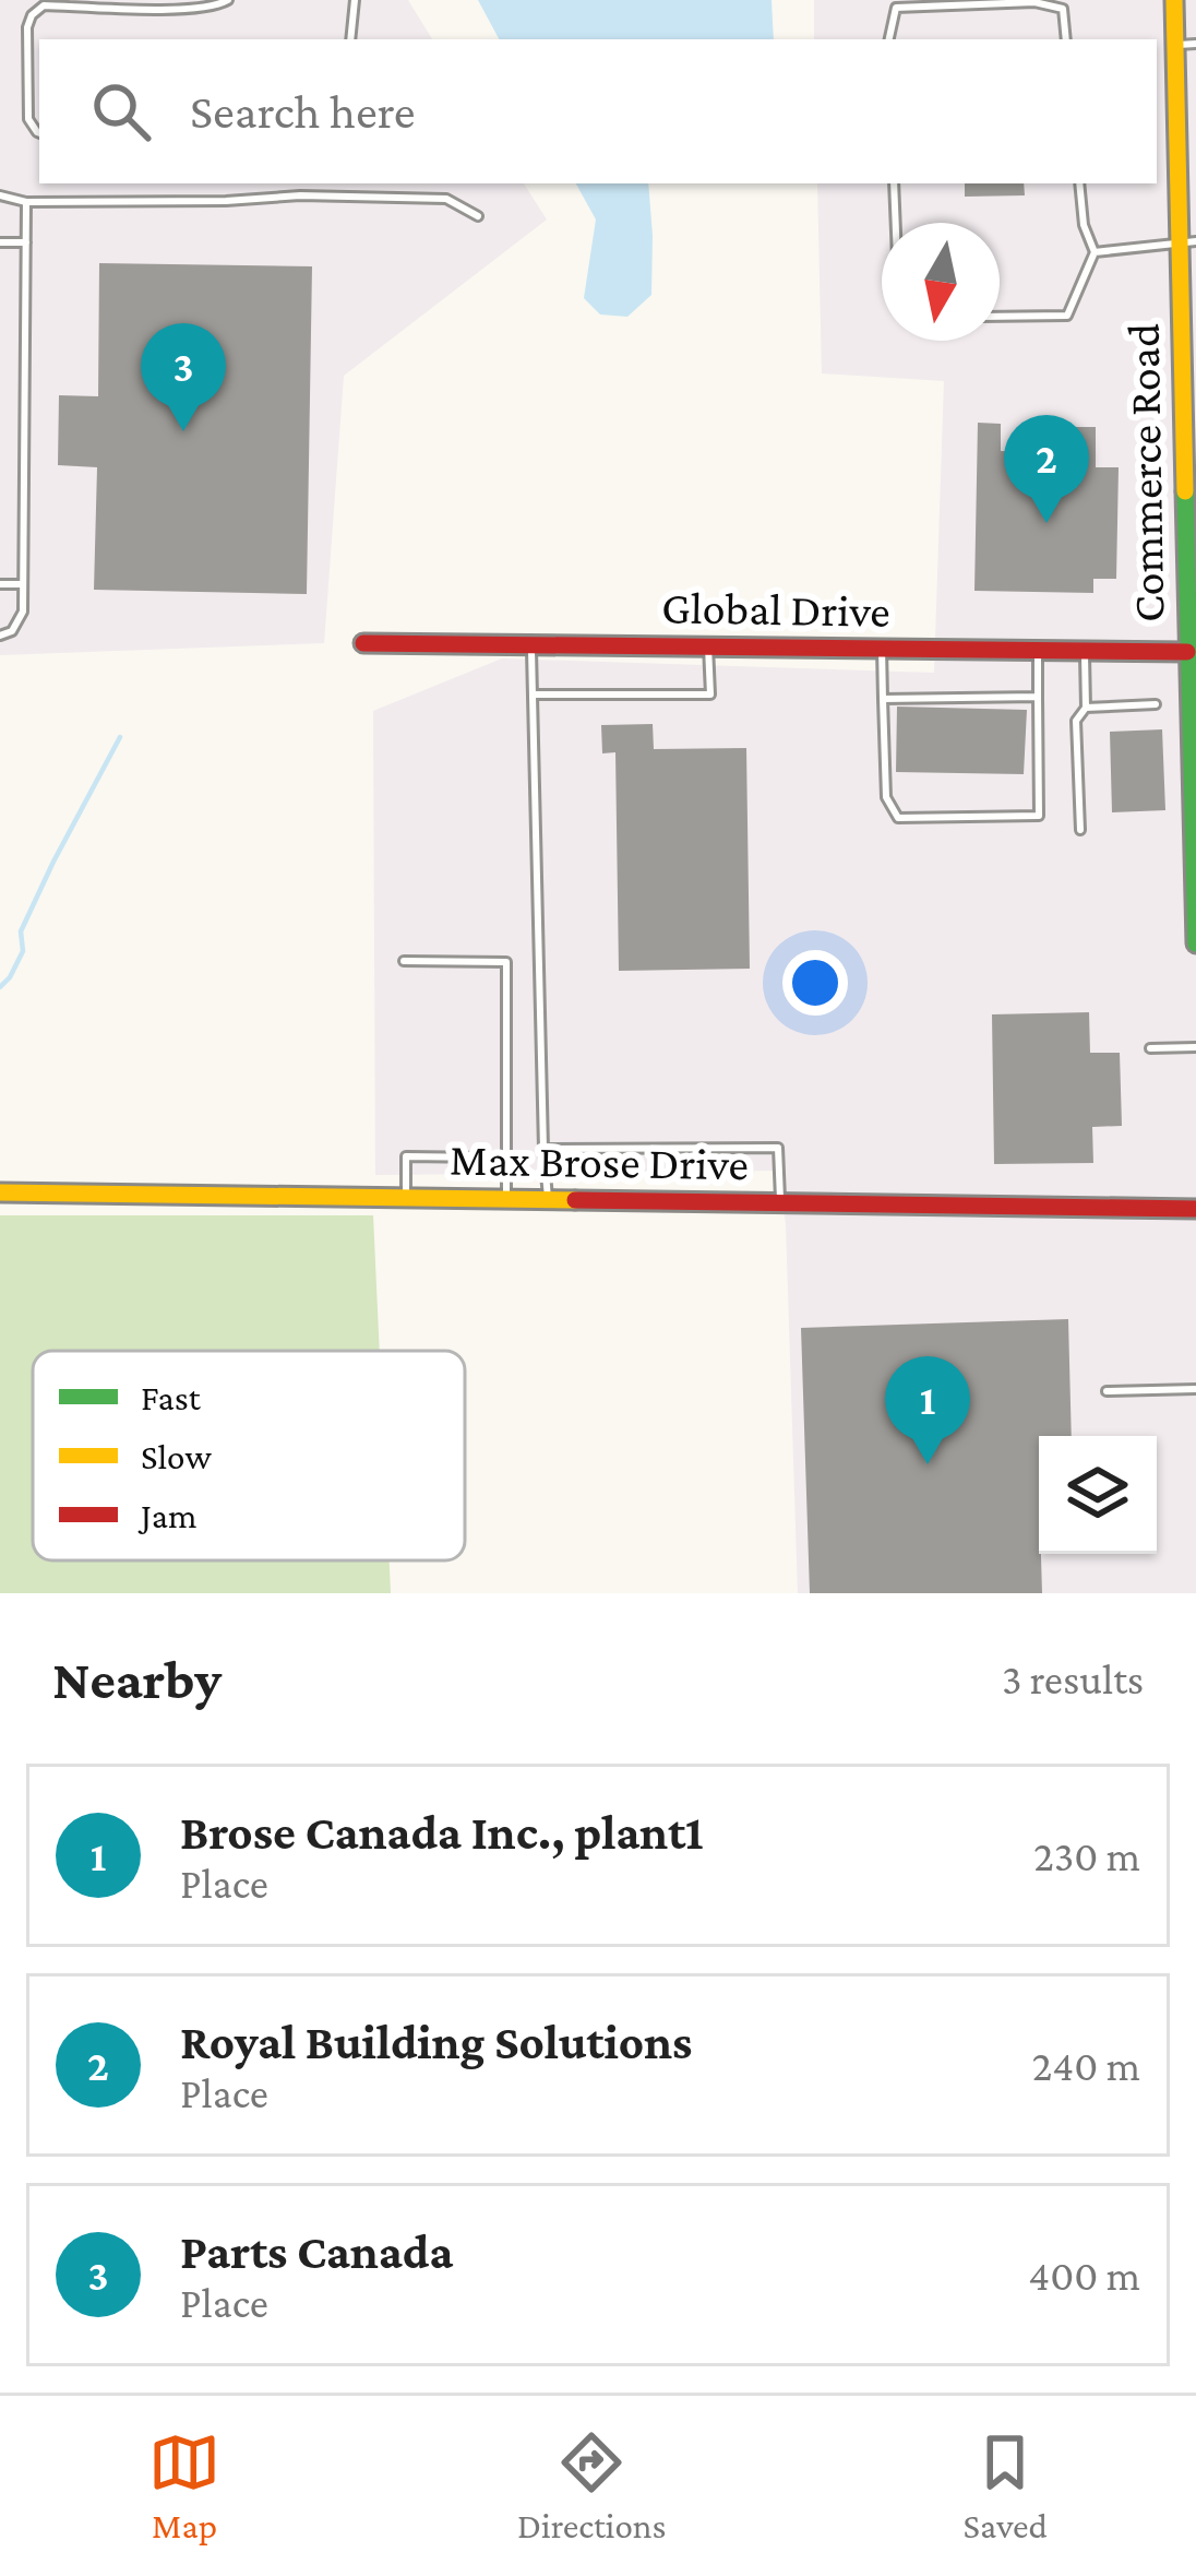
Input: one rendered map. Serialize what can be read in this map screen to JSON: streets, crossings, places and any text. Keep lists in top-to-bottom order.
{
  "streets": {
    "street": ["Commerce Road", "Global Drive", "Max Brose Drive"]
  },
  "crossings": [
    ["Commerce Road", "Global Drive"]
  ],
  "legend": ["Fast", "Slow", "Jam"],
  "north": "bottom",
  "page": {
    "search": "Search here",
    "pins": ["3", "2", "1"],
    "heading": ["Nearby", "3 results"],
    "list": [
      {
        "mark": "1",
        "name": "Brose Canada Inc., plant1",
        "note": "Place",
        "value": "230 m"
      },
      {
        "mark": "2",
        "name": "Royal Building Solutions",
        "note": "Place",
        "value": "240 m"
      },
      {
        "mark": "3",
        "name": "Parts Canada",
        "note": "Place",
        "value": "400 m"
      }
    ],
    "nav": ["Map", "Directions", "Saved"]
  }
}
